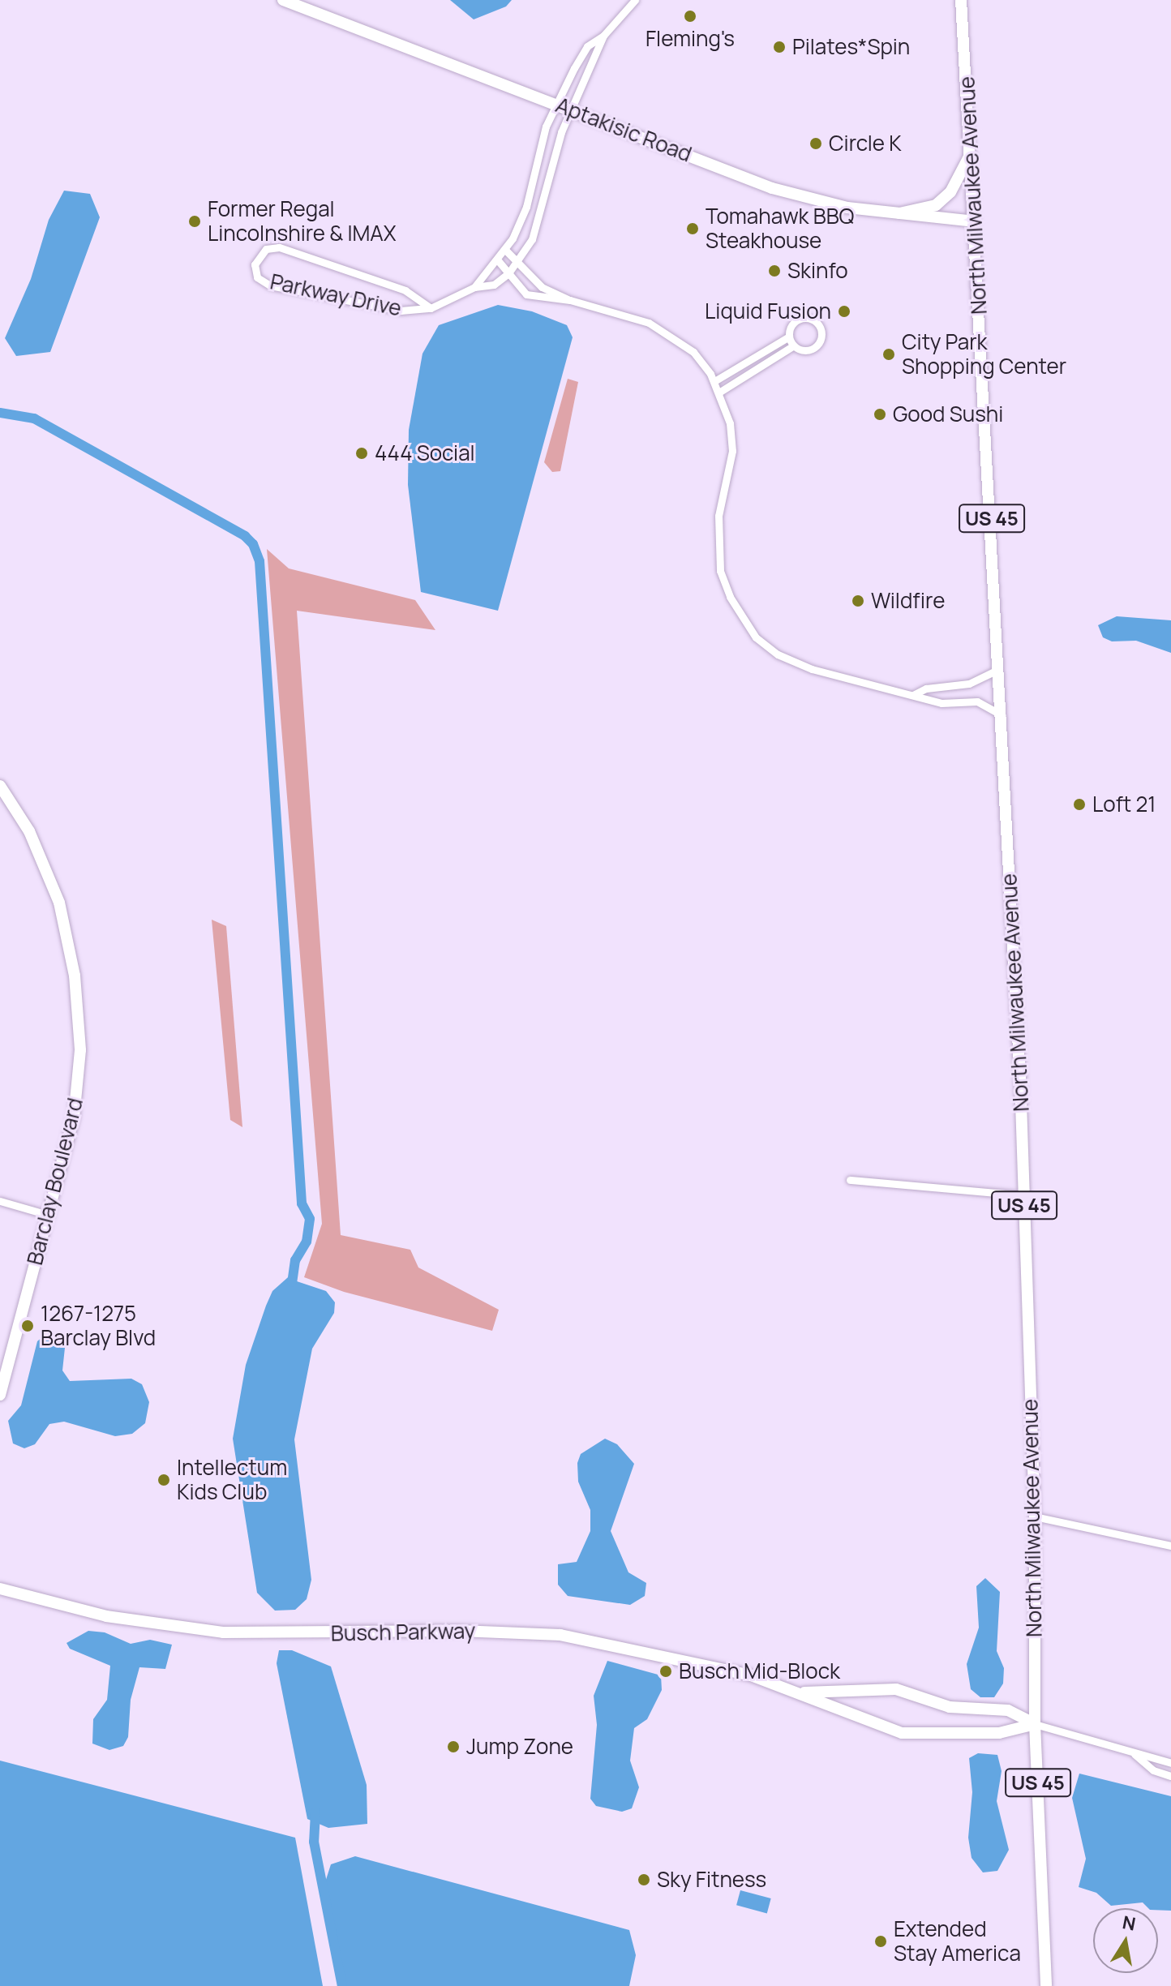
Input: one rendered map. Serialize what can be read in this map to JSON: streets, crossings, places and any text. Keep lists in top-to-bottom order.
{
  "streets": {
    "main road": [
      "Aptakisic Road",
      "North Milwaukee Avenue",
      "US 45",
      "Barclay Boulevard",
      "Busch Parkway"
    ],
    "street": ["Parkway Drive"]
  },
  "crossings": [
    ["Aptakisic Road", "North Milwaukee Avenue"],
    ["Aptakisic Road", "Parkway Drive"],
    ["North Milwaukee Avenue", "Busch Parkway"]
  ],
  "places": [
    "Fleming's",
    "Pilates*Spin",
    "Circle K",
    "Former Regal Lincolnshire & IMAX",
    "Tomahawk BBQ Steakhouse",
    "Skinfo",
    "Liquid Fusion",
    "City Park Shopping Center",
    "Good Sushi",
    "444 Social",
    "Wildfire",
    "Loft 21",
    "1267-1275 Barclay Blvd",
    "Intellectum Kids Club",
    "Busch Mid-Block",
    "Jump Zone",
    "Sky Fitness",
    "Extended Stay America"
  ],
  "north": "top"
}
